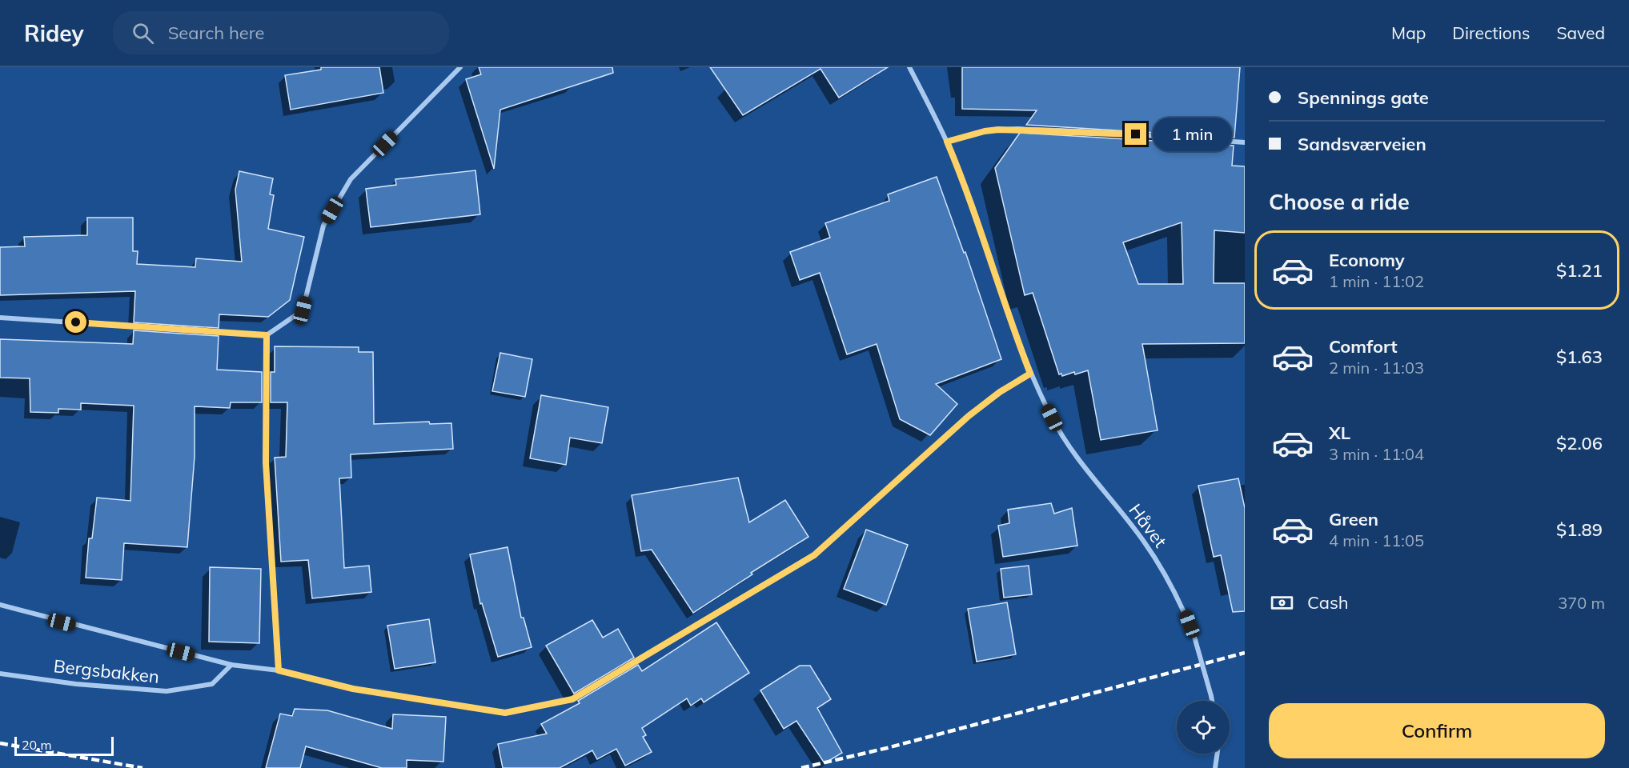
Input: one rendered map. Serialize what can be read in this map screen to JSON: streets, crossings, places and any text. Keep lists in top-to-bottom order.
{
  "streets": {
    "street": ["Håvet", "Bergsbakken"]
  },
  "scale_bar": "20 m",
  "page": {
    "header": "Ridey",
    "search": "Search here",
    "nav": ["Map", "Directions", "Saved"],
    "banner": ["Spennings gate", "Sandsværveien"],
    "bubble": "1 min",
    "heading": "Choose a ride",
    "list": [
      {
        "name": "Economy",
        "note": "1 min · 11:02",
        "value": "$1.21"
      },
      {
        "name": "Comfort",
        "note": "2 min · 11:03",
        "value": "$1.63"
      },
      {
        "name": "XL",
        "note": "3 min · 11:04",
        "value": "$2.06"
      },
      {
        "name": "Green",
        "note": "4 min · 11:05",
        "value": "$1.89"
      }
    ],
    "pay": ["Cash", "370 m"],
    "buttons": "Confirm",
    "scale": "20 m"
  }
}
